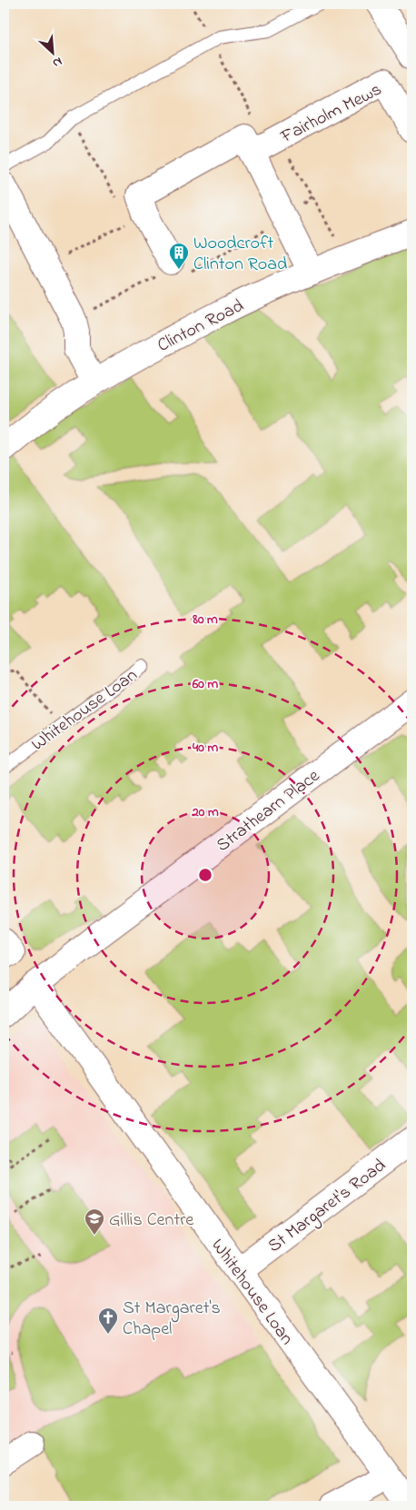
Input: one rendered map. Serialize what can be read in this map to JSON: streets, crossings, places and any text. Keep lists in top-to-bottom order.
{
  "streets": {
    "street": [
      "Fairholm Mews",
      "Clinton Road",
      "Whitehouse Loan",
      "Strathearn Place",
      "St Margaret's Road"
    ]
  },
  "crossings": [
    ["Whitehouse Loan", "Strathearn Place"],
    ["Whitehouse Loan", "St Margaret's Road"]
  ],
  "places": {
    "building": ["Woodcroft Clinton Road"],
    "school or university": ["Gillis Centre"],
    "church": ["St Margaret's Chapel"]
  },
  "north": "bottom right",
  "rings": [
    "80 m",
    "60 m",
    "40 m",
    "20 m"
  ]
}
